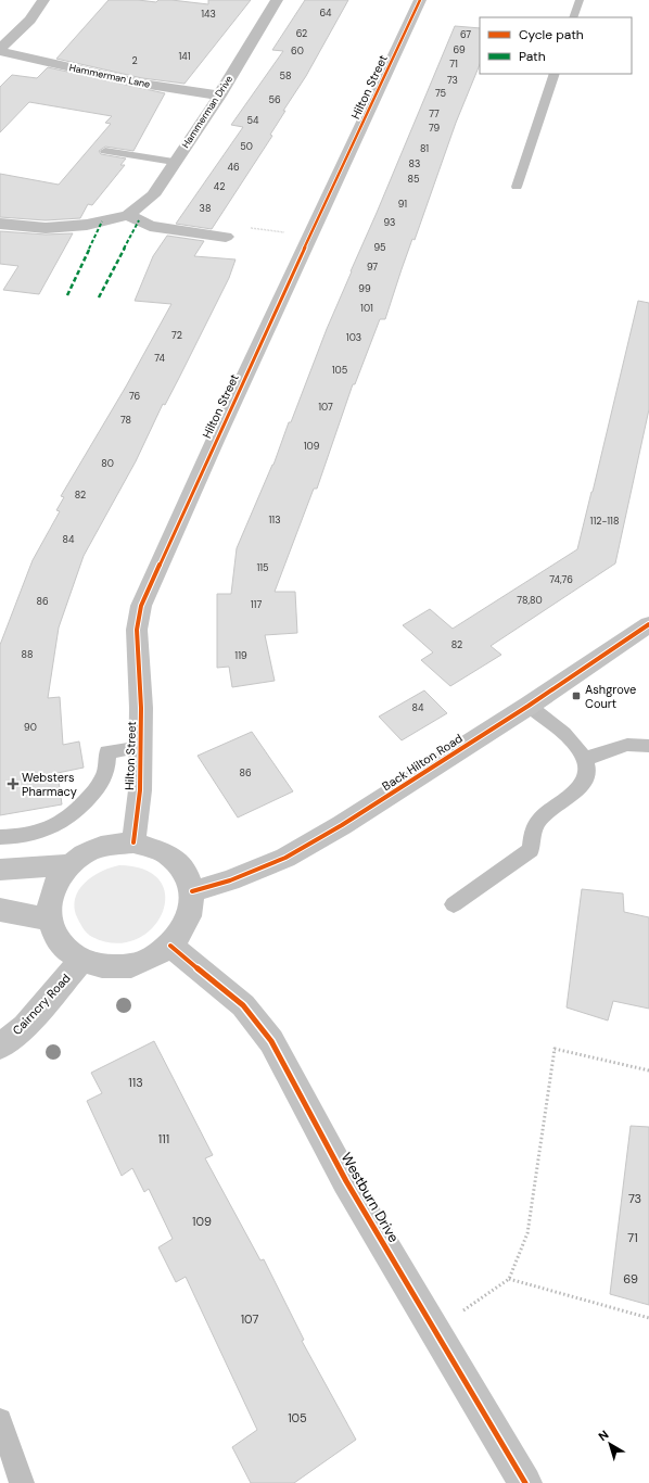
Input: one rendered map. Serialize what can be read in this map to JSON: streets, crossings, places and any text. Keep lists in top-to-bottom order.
{
  "streets": {
    "street": [
      "Hammerman Lane",
      "Hilton Street",
      "Hammerman Drive",
      "Back Hilton Road",
      "Cairncry Road",
      "Westburn Drive"
    ]
  },
  "crossings": [
    ["Hammerman Lane", "Hammerman Drive"],
    ["Hilton Street", "Back Hilton Road"],
    ["Hilton Street", "Cairncry Road"],
    ["Hilton Street", "Westburn Drive"],
    ["Back Hilton Road", "Cairncry Road"],
    ["Back Hilton Road", "Westburn Drive"],
    ["Cairncry Road", "Westburn Drive"]
  ],
  "places": {
    "transit": ["Ashgrove Court"],
    "health": ["Websters Pharmacy"]
  },
  "house_numbers": [
    "64",
    "143",
    "62",
    "67",
    "69",
    "60",
    "141",
    "2",
    "71",
    "58",
    "73",
    "75",
    "56",
    "77",
    "54",
    "79",
    "50",
    "81",
    "83",
    "46",
    "85",
    "42",
    "91",
    "38",
    "93",
    "95",
    "97",
    "99",
    "101",
    "72",
    "103",
    "74",
    "105",
    "76",
    "107",
    "78",
    "109",
    "80",
    "82",
    "113",
    "112-118",
    "84",
    "115",
    "74,76",
    "78,80",
    "86",
    "117",
    "82",
    "88",
    "119",
    "84",
    "90",
    "86",
    "113",
    "111",
    "73",
    "109",
    "71",
    "69",
    "107",
    "105"
  ],
  "legend": ["Cycle path", "Path"],
  "north": "top left"
}
